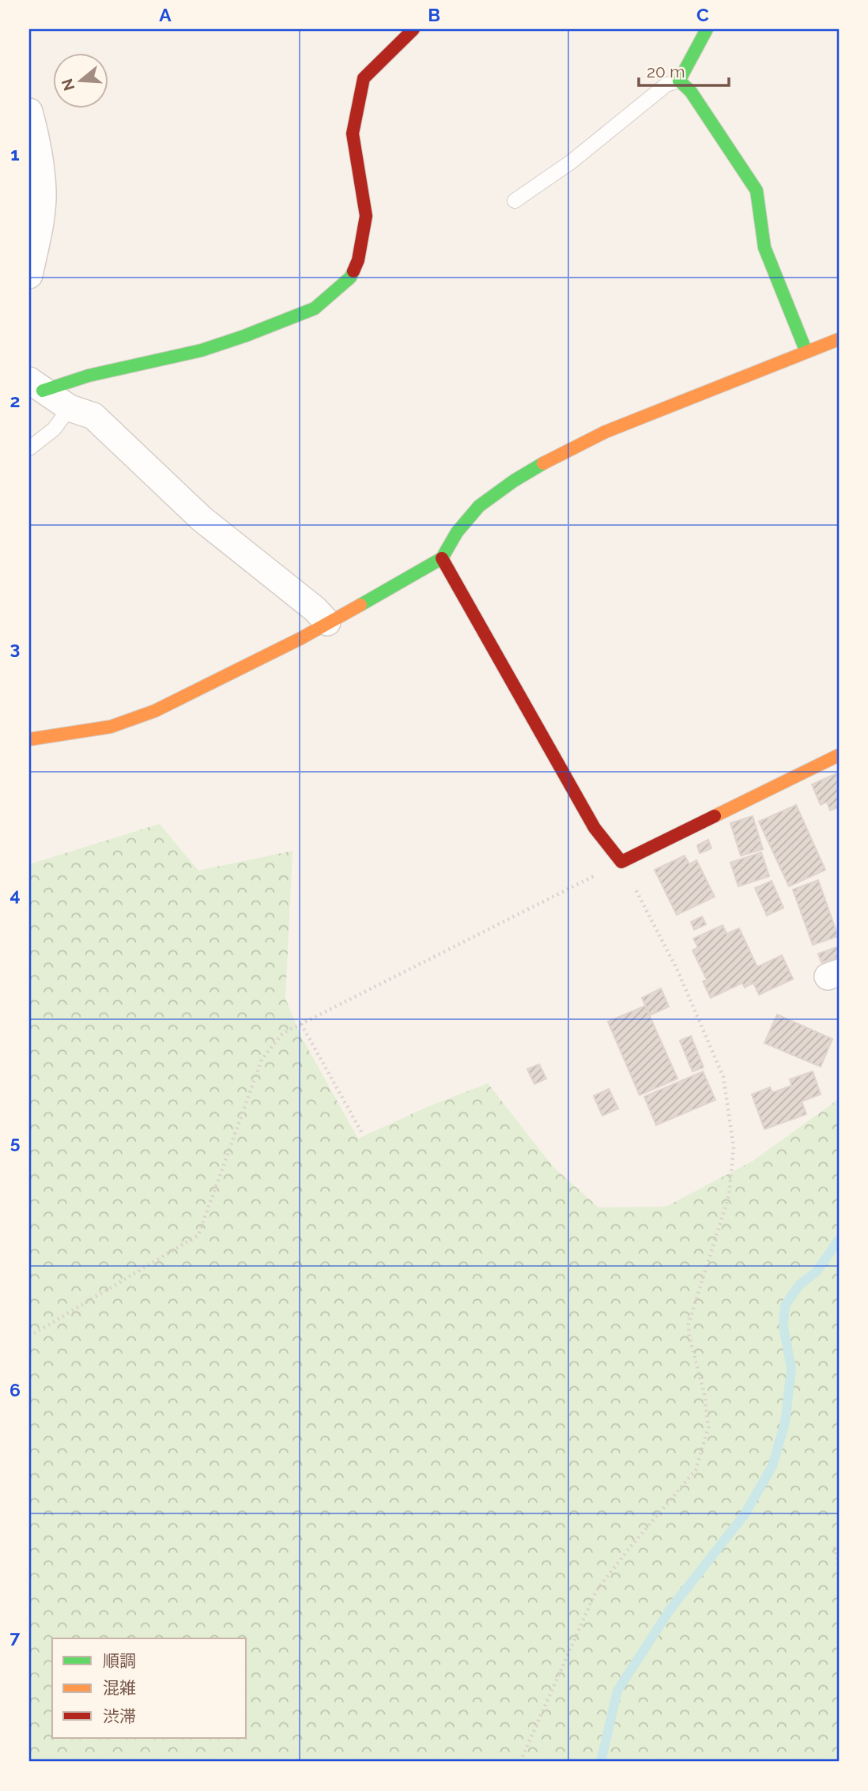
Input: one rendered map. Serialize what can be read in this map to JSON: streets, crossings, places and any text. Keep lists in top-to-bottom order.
{
  "legend": ["順調", "混雑", "渋滞"],
  "scale_bar": "20 m",
  "north": "left",
  "grid": {
    "columns": ["A", "B", "C"],
    "rows": [
      "1",
      "2",
      "3",
      "4",
      "5",
      "6",
      "7"
    ]
  }
}
